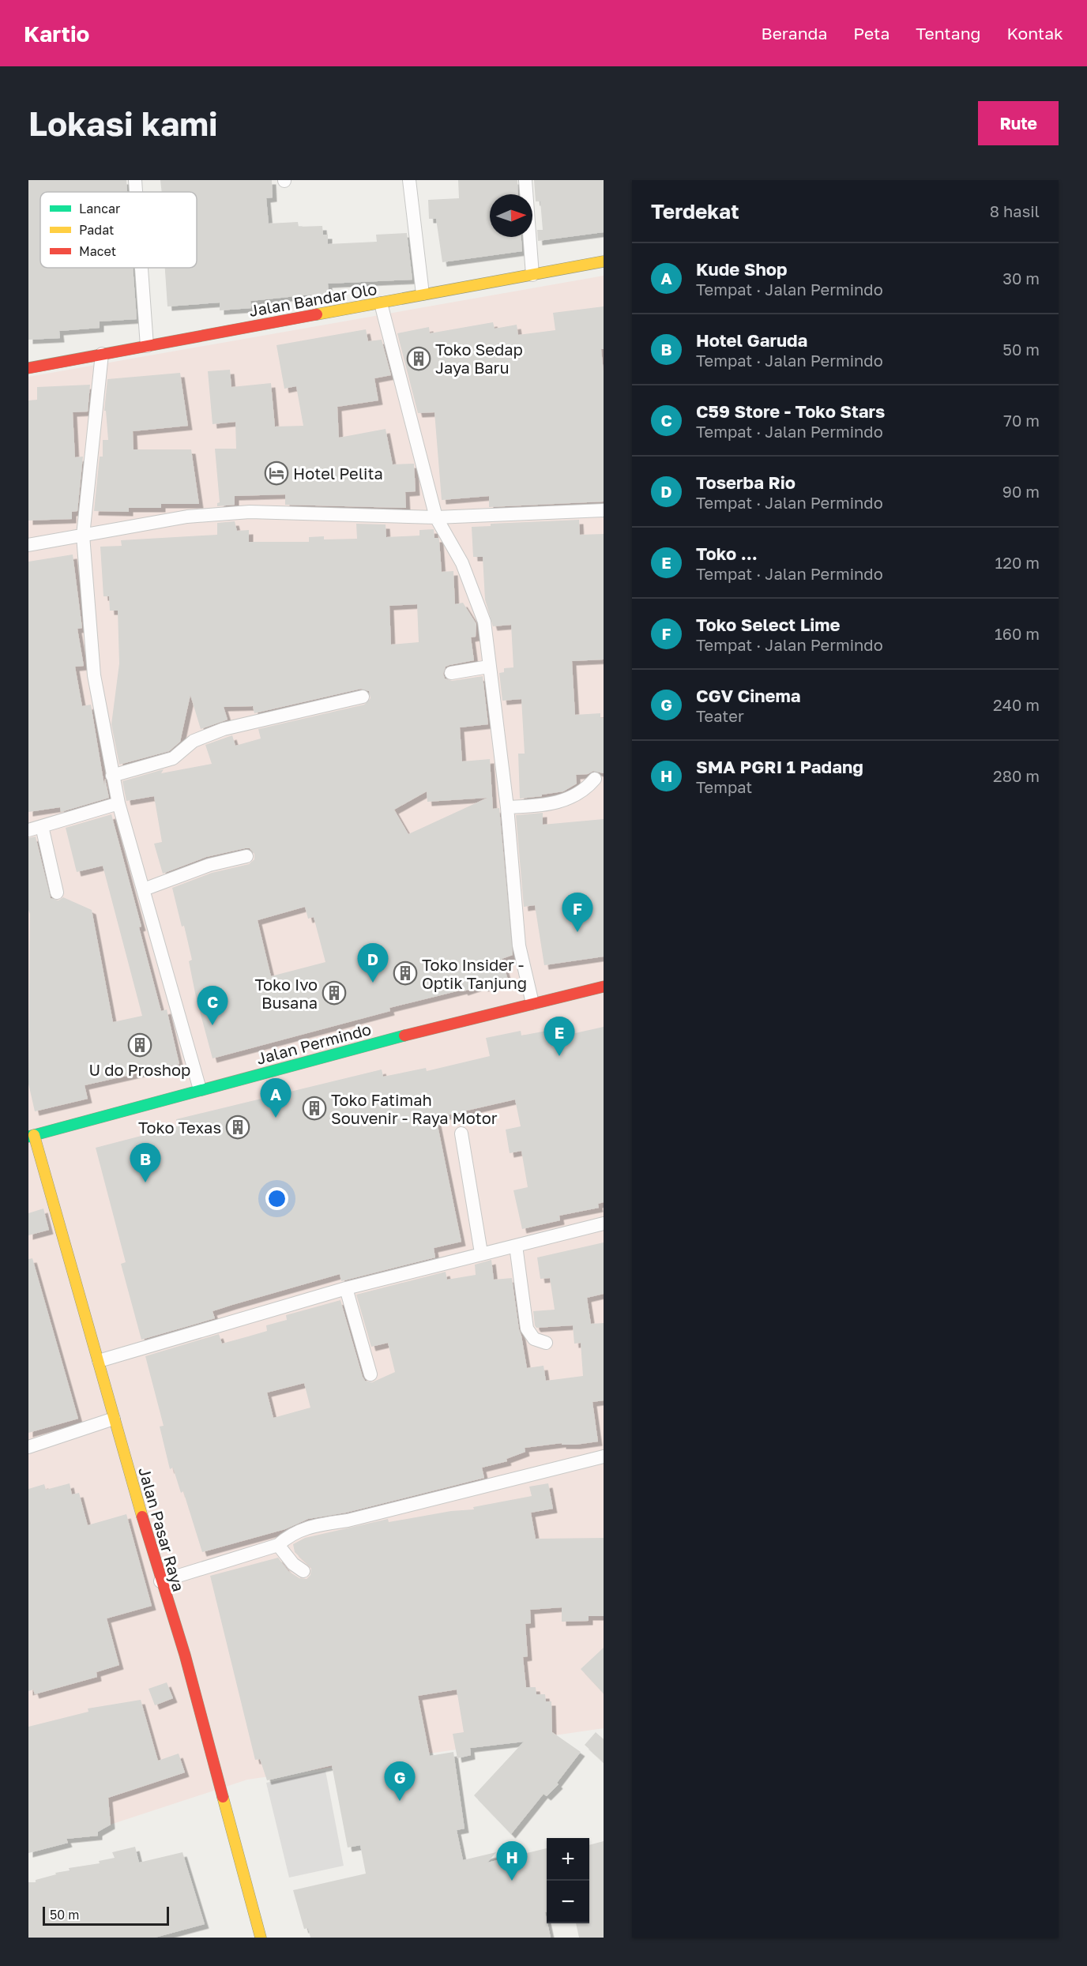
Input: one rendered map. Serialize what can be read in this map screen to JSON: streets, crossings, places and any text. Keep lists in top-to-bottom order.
{
  "streets": {
    "main road": ["Jalan Bandar Olo", "Jalan Permindo", "Jalan Pasar Raya"]
  },
  "crossings": [
    ["Jalan Permindo", "Jalan Pasar Raya"]
  ],
  "places": {
    "building": [
      "Toko Sedap Jaya Baru",
      "Toko Insider - Optik Tanjung",
      "Toko Ivo Busana",
      "U do Proshop",
      "Toko Fatimah Souvenir - Raya Motor",
      "Toko Texas"
    ],
    "hotel": ["Hotel Pelita"]
  },
  "legend": ["Lancar", "Padat", "Macet"],
  "scale_bar": "50 m",
  "north": "right",
  "page": {
    "header": "Kartio",
    "nav": [
      "Beranda",
      "Peta",
      "Tentang",
      "Kontak"
    ],
    "buttons": "Rute",
    "title": "Lokasi kami",
    "heading": ["Terdekat", "8 hasil"],
    "list": [
      {
        "mark": "A",
        "name": "Kude Shop",
        "note": "Tempat · Jalan Permindo",
        "value": "30 m"
      },
      {
        "mark": "B",
        "name": "Hotel Garuda",
        "note": "Tempat · Jalan Permindo",
        "value": "50 m"
      },
      {
        "mark": "C",
        "name": "C59 Store - Toko Stars",
        "note": "Tempat · Jalan Permindo",
        "value": "70 m"
      },
      {
        "mark": "D",
        "name": "Toserba Rio",
        "note": "Tempat · Jalan Permindo",
        "value": "90 m"
      },
      {
        "mark": "E",
        "name": "Toko ...",
        "note": "Tempat · Jalan Permindo",
        "value": "120 m"
      },
      {
        "mark": "F",
        "name": "Toko Select Lime",
        "note": "Tempat · Jalan Permindo",
        "value": "160 m"
      },
      {
        "mark": "G",
        "name": "CGV Cinema",
        "note": "Teater",
        "value": "240 m"
      },
      {
        "mark": "H",
        "name": "SMA PGRI 1 Padang",
        "note": "Tempat",
        "value": "280 m"
      }
    ],
    "pins": [
      "F",
      "D",
      "C",
      "E",
      "A",
      "B",
      "G",
      "H"
    ],
    "map_buttons": ["+", "−"],
    "scale": "50 m"
  }
}
